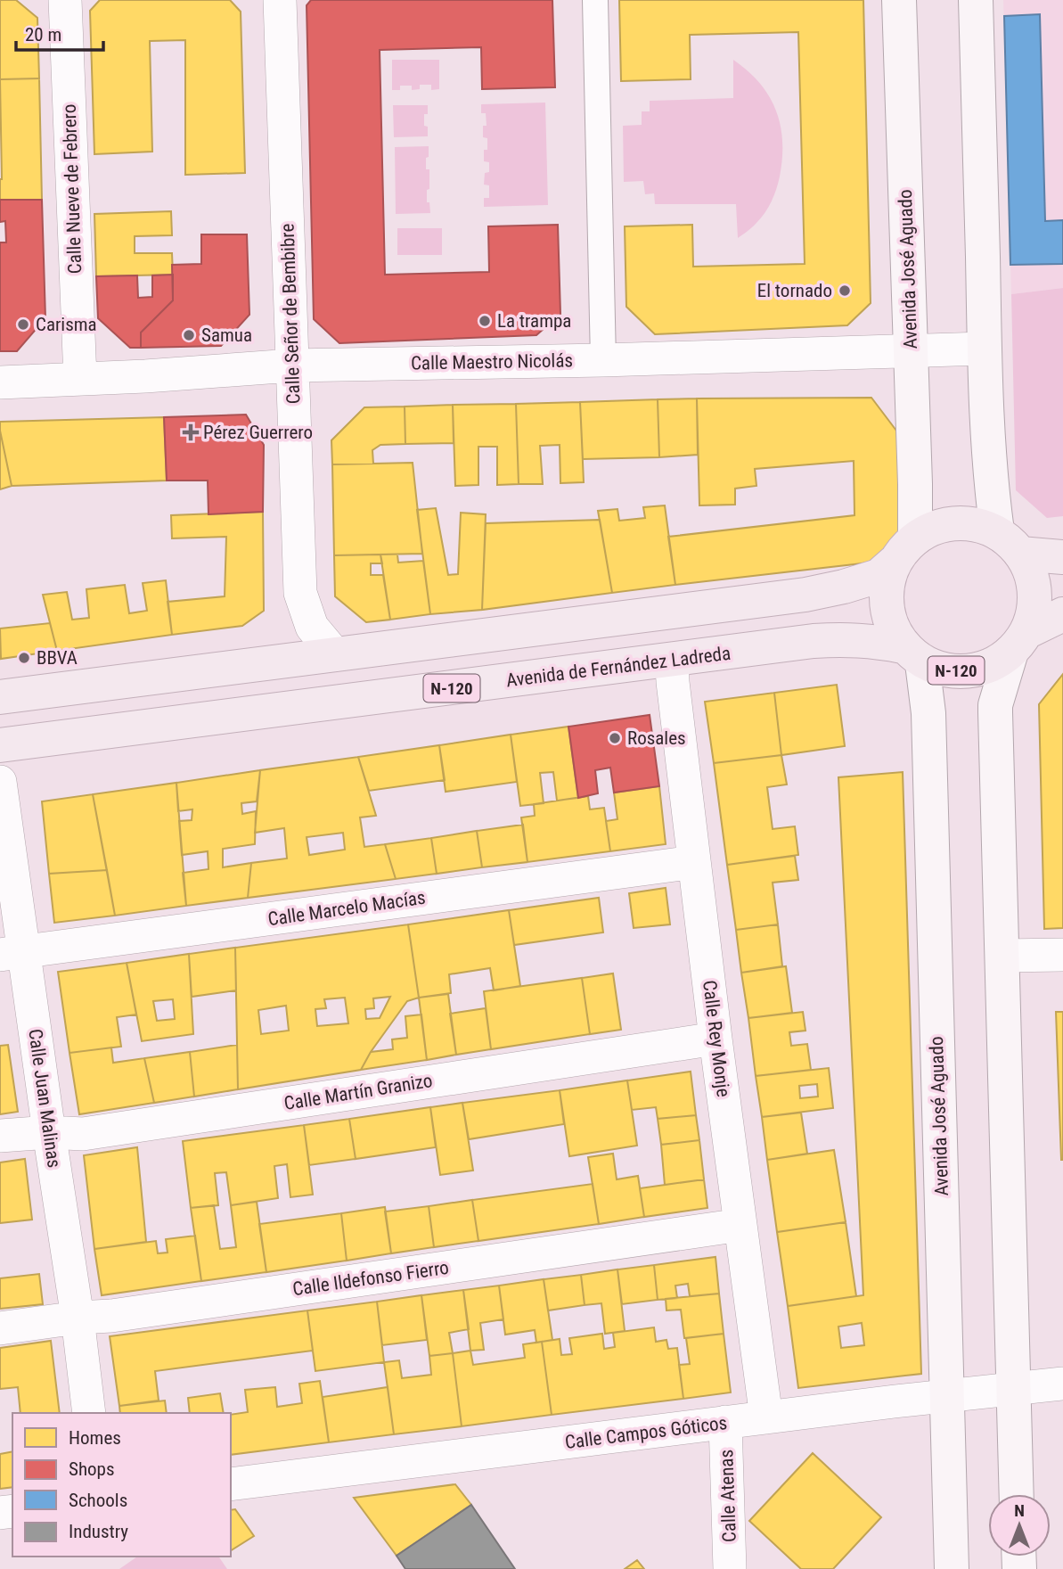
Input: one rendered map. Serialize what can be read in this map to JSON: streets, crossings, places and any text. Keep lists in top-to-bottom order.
{
  "streets": {
    "highway": ["Avenida de Fernández Ladreda", "N-120"],
    "main road": ["Avenida José Aguado"],
    "street": [
      "Calle Nueve de Febrero",
      "Calle Señor de Bembibre",
      "Calle Maestro Nicolás",
      "Calle Marcelo Macías",
      "Calle Rey Monje",
      "Calle Martín Granizo",
      "Calle Juan Malinas",
      "Calle Ildefonso Fierro",
      "Calle Campos Góticos",
      "Calle Atenas"
    ]
  },
  "crossings": [
    ["Calle Nueve de Febrero", "Calle Maestro Nicolás"],
    ["Avenida José Aguado", "Calle Maestro Nicolás"],
    ["Avenida José Aguado", "Avenida de Fernández Ladreda"],
    ["Avenida José Aguado", "N-120"],
    ["Avenida José Aguado", "Calle Campos Góticos"],
    ["Calle Señor de Bembibre", "Calle Maestro Nicolás"],
    ["Avenida de Fernández Ladreda", "N-120"],
    ["Avenida de Fernández Ladreda", "Calle Rey Monje"],
    ["Calle Marcelo Macías", "Calle Rey Monje"],
    ["Calle Marcelo Macías", "Calle Juan Malinas"],
    ["Calle Rey Monje", "Calle Martín Granizo"],
    ["Calle Rey Monje", "Calle Ildefonso Fierro"],
    ["Calle Rey Monje", "Calle Campos Góticos"],
    ["Calle Martín Granizo", "Calle Juan Malinas"],
    ["Calle Juan Malinas", "Calle Ildefonso Fierro"],
    ["Calle Campos Góticos", "Calle Atenas"]
  ],
  "places": {
    "other": [
      "El tornado",
      "La trampa",
      "Carisma",
      "Samua",
      "BBVA",
      "Rosales"
    ],
    "health": ["Pérez Guerrero"]
  },
  "legend": [
    "Homes",
    "Shops",
    "Schools",
    "Industry"
  ],
  "scale_bar": "20 m",
  "north": "top"
}
